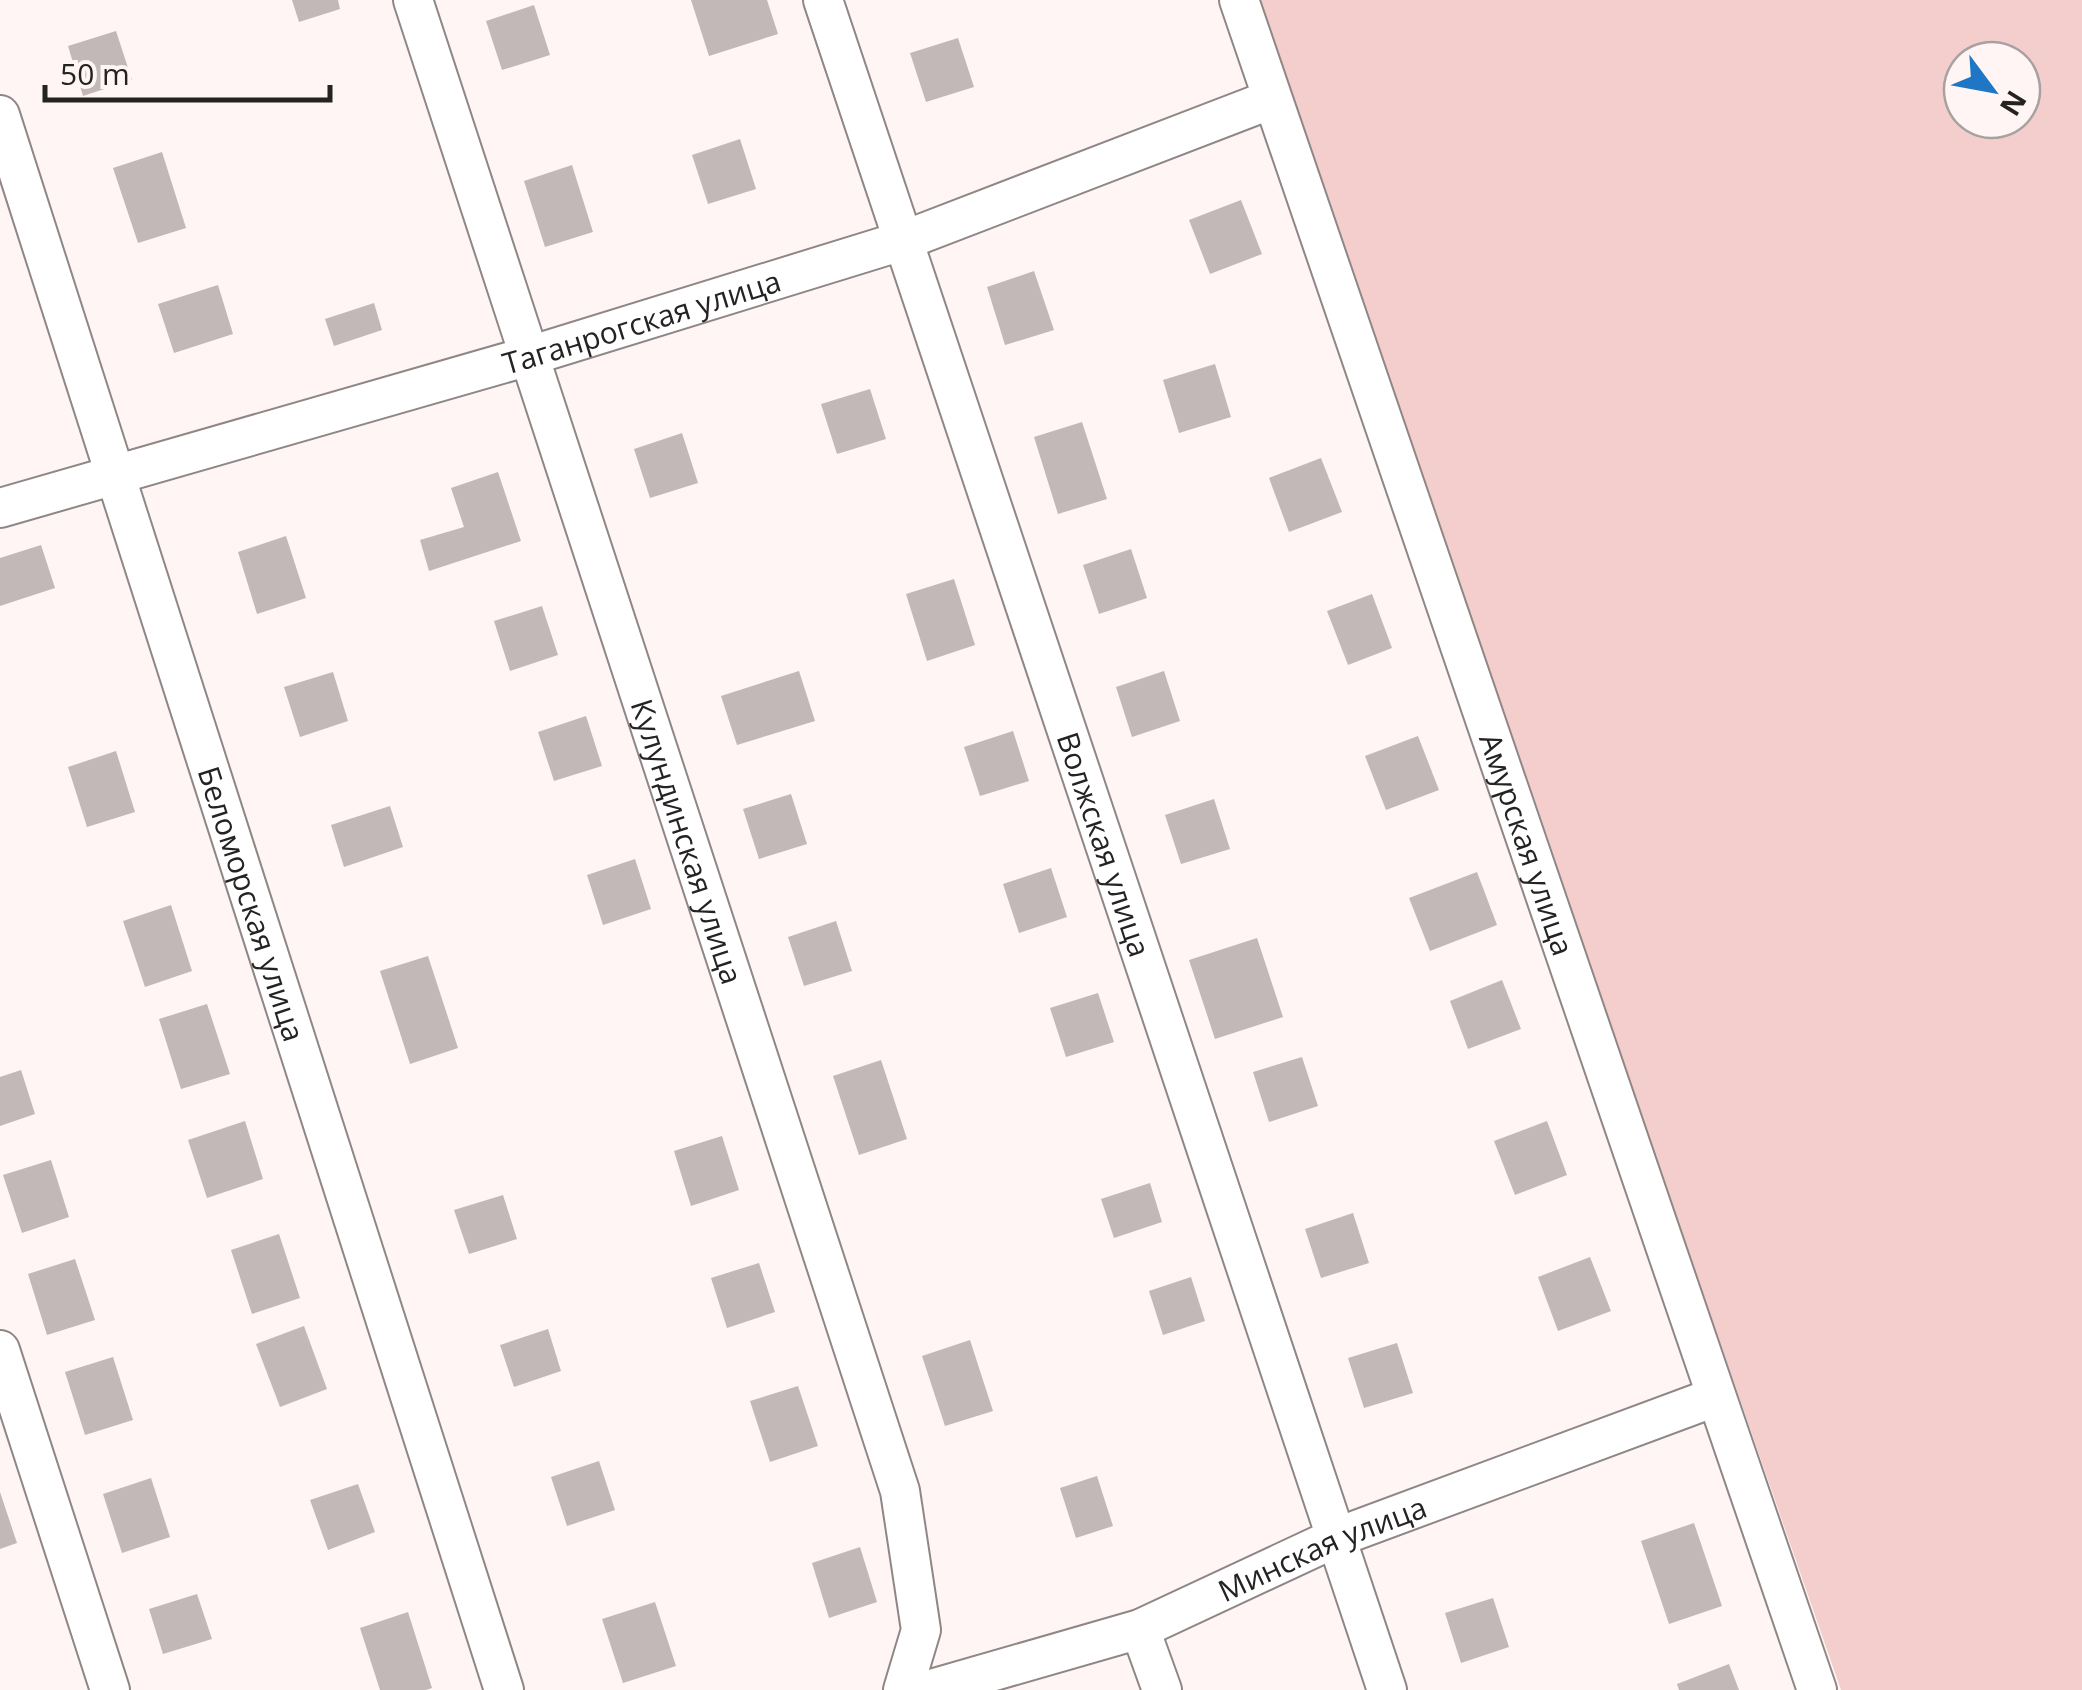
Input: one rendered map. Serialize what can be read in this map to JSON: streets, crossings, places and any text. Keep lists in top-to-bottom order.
{
  "streets": {
    "street": [
      "Таганрогская улица",
      "Кулундинская улица",
      "Волжская улица",
      "Амурская улица",
      "Беломорская улица",
      "Минская улица"
    ]
  },
  "crossings": [
    ["Таганрогская улица", "Кулундинская улица"],
    ["Таганрогская улица", "Волжская улица"],
    ["Таганрогская улица", "Амурская улица"],
    ["Таганрогская улица", "Беломорская улица"],
    ["Волжская улица", "Минская улица"],
    ["Амурская улица", "Минская улица"]
  ],
  "scale_bar": "50 m",
  "north": "bottom right"
}
